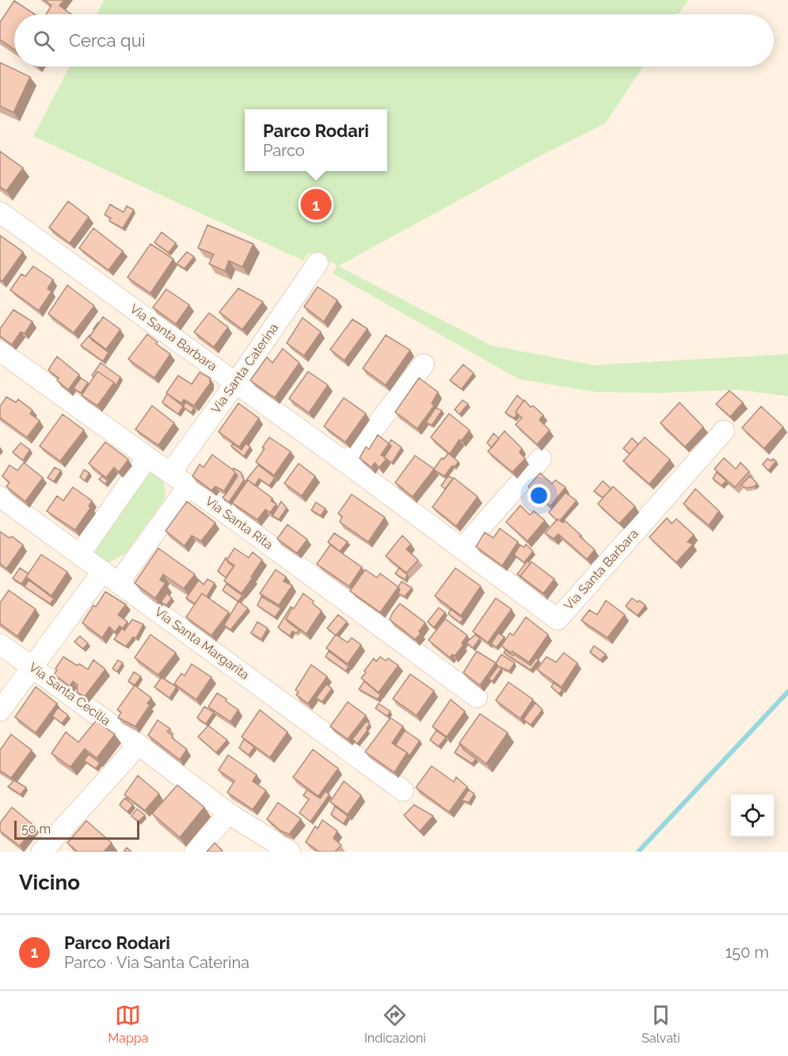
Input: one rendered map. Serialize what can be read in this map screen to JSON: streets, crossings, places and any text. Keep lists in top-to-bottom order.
{
  "streets": {
    "street": [
      "Via Santa Barbara",
      "Via Santa Caterina",
      "Via Santa Rita",
      "Via Santa Margarita",
      "Via Santa Cecilia"
    ]
  },
  "crossings": [
    ["Via Santa Barbara", "Via Santa Caterina"],
    ["Via Santa Caterina", "Via Santa Rita"]
  ],
  "scale_bar": "50 m",
  "page": {
    "search": "Cerca qui",
    "popup": ["Parco Rodari", "Parco"],
    "pins": "1",
    "scale": "50 m",
    "heading": "Vicino",
    "list": [
      {
        "mark": "1",
        "name": "Parco Rodari",
        "note": "Parco · Via Santa Caterina",
        "value": "150 m"
      }
    ],
    "nav": ["Mappa", "Indicazioni", "Salvati"]
  }
}
